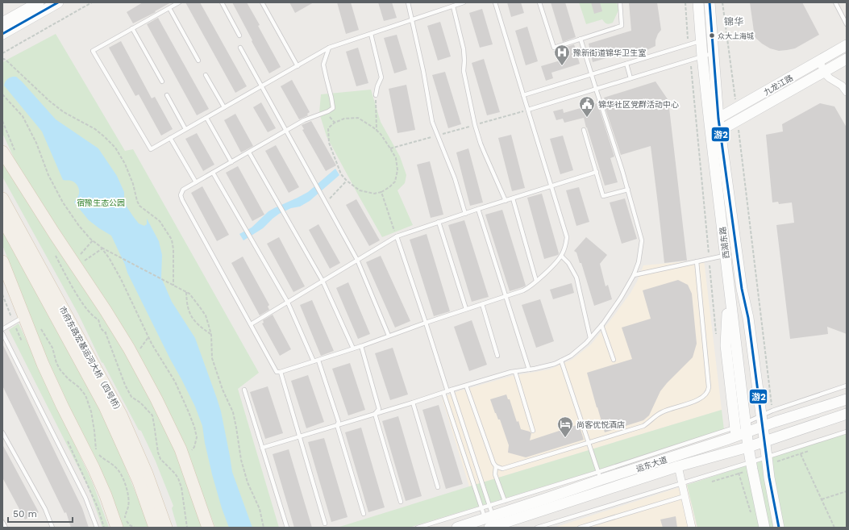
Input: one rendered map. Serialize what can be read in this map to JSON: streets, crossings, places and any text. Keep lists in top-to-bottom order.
{
  "streets": {
    "main road": [
      "九龙江路",
      "西湖东路",
      "市府东路宏基运河大桥（四号桥）",
      "运东大道"
    ]
  },
  "crossings": [
    ["九龙江路", "西湖东路"],
    ["西湖东路", "运东大道"]
  ],
  "districts": ["锦华"],
  "parks": ["宿豫生态公园"],
  "places": {
    "other": ["众大上海城"],
    "hospital": ["豫新街道锦华卫生室"],
    "public building": ["锦华社区党群活动中心"],
    "hotel": ["尚客优悦酒店"]
  },
  "lines": ["transit line 游2"],
  "scale_bar": "50 m"
}
